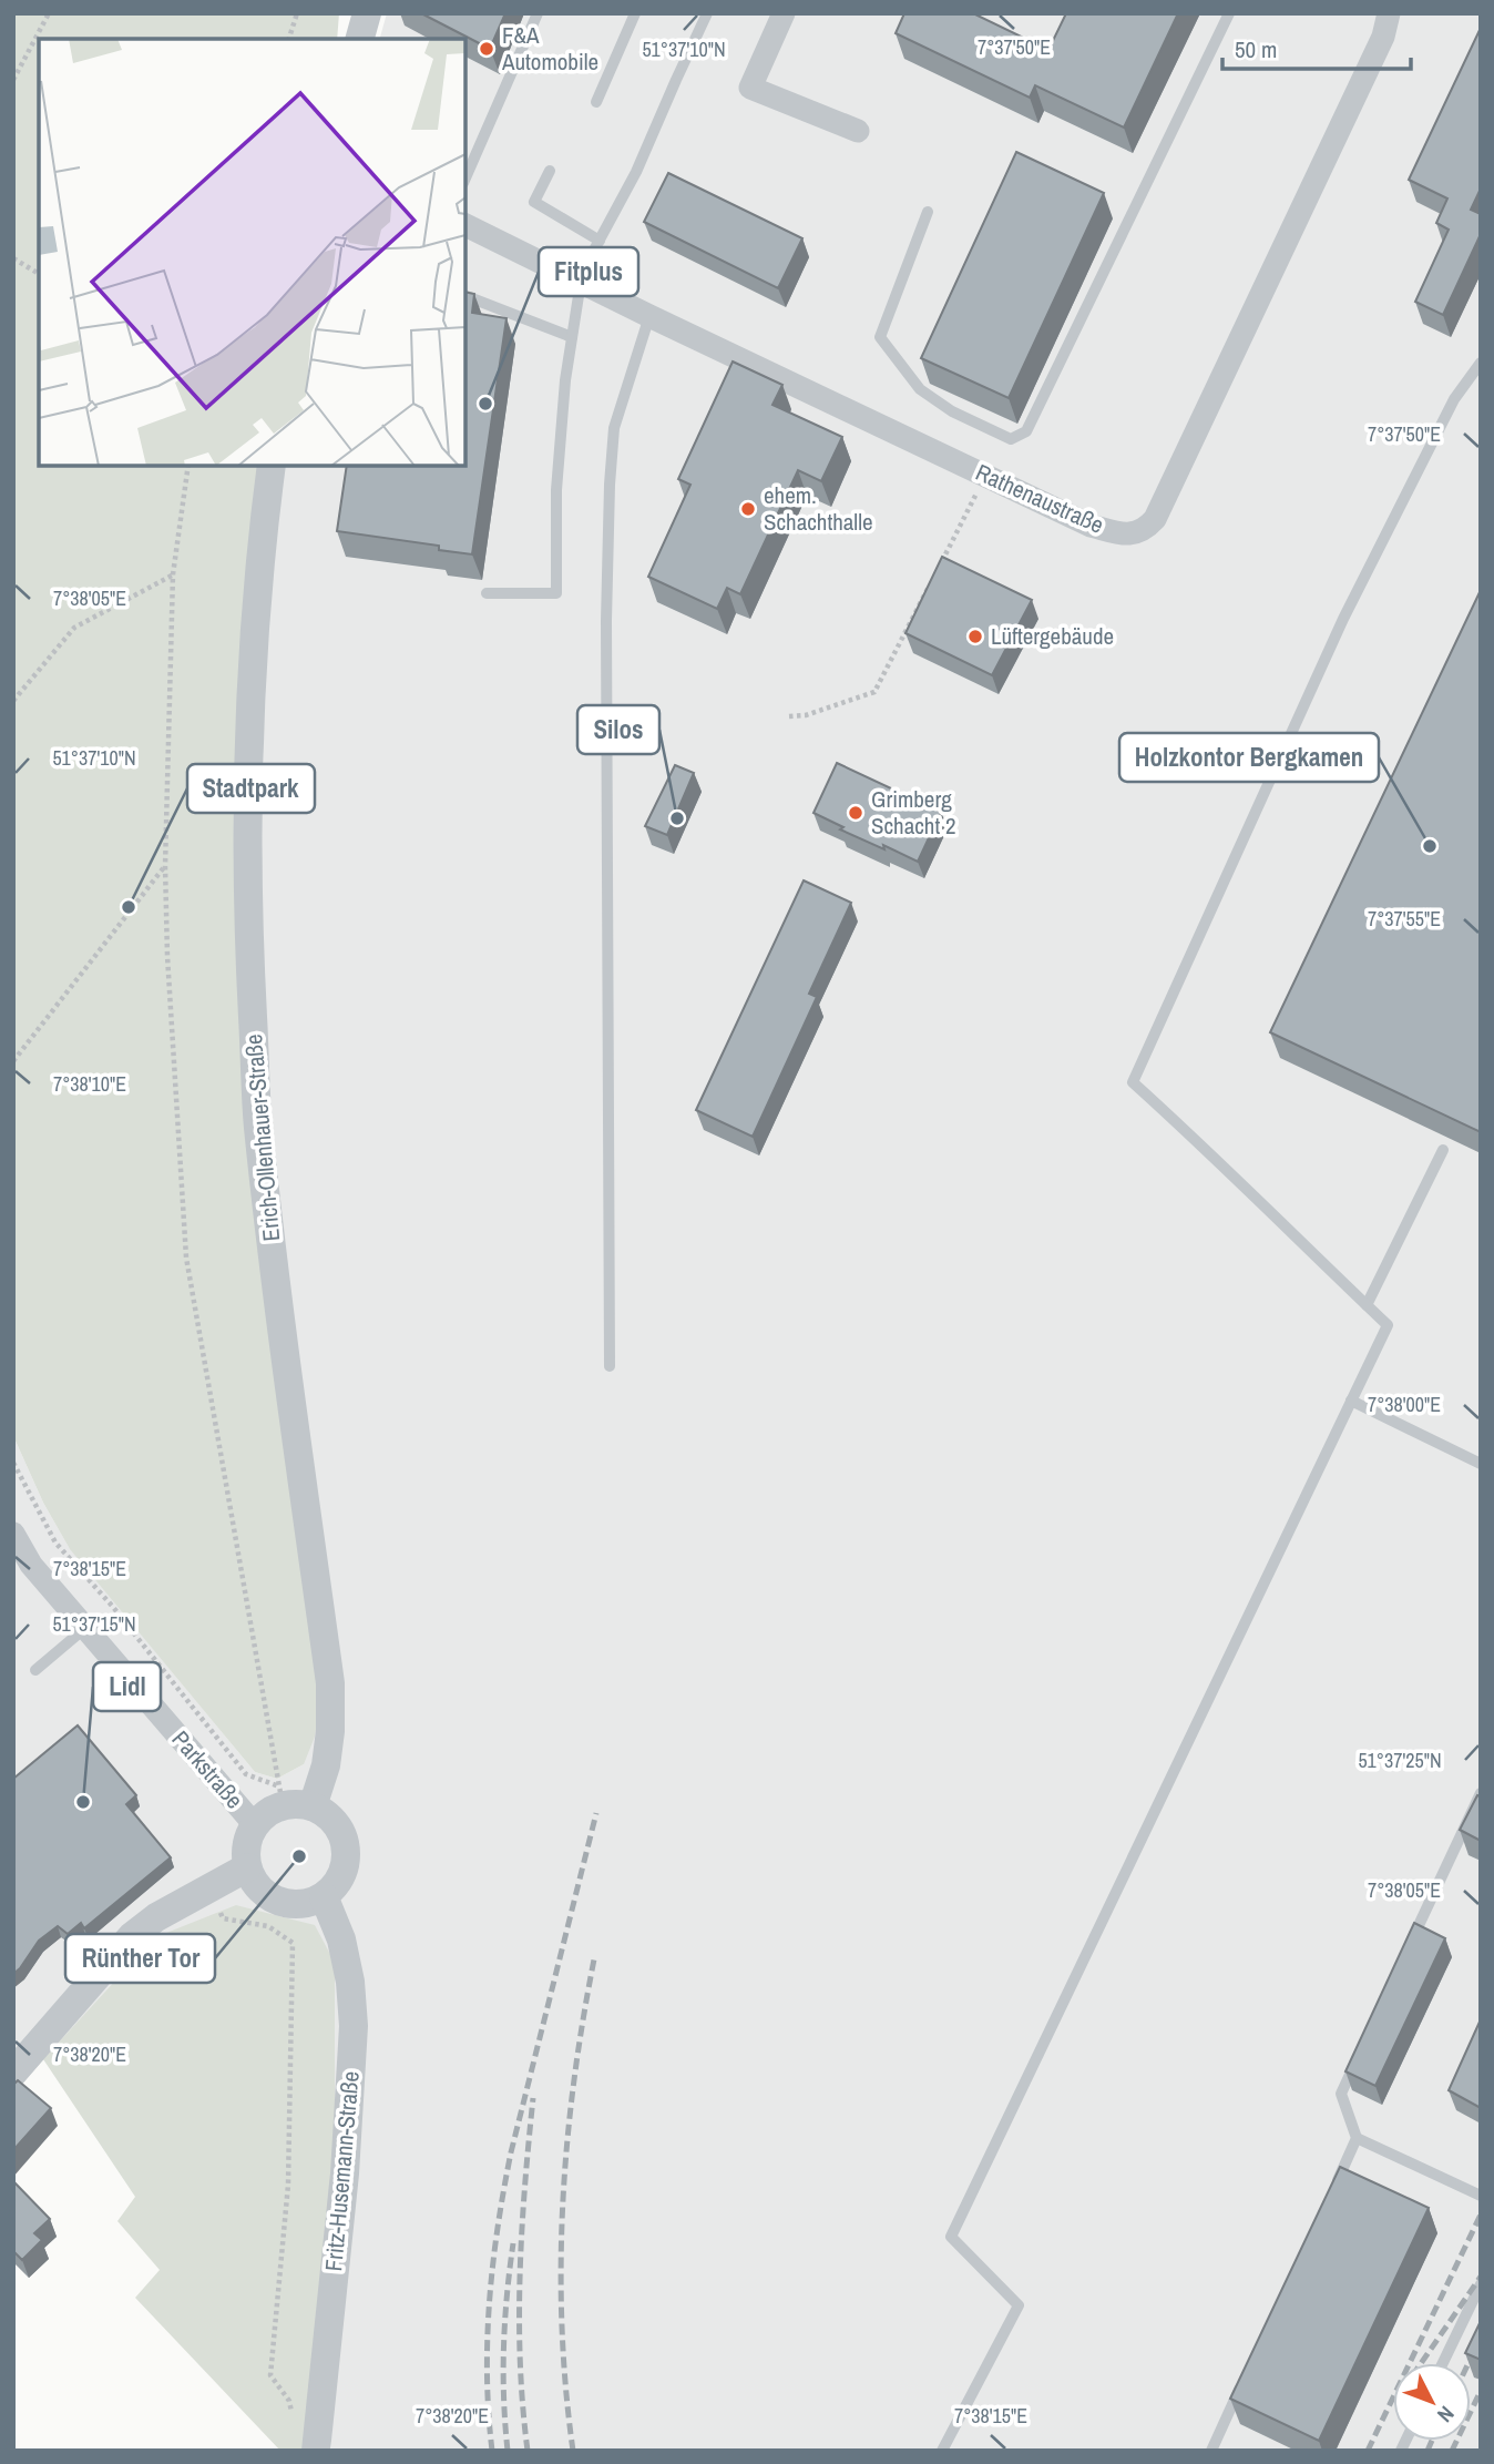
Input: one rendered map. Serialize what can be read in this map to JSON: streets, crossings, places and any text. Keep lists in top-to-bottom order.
{
  "streets": {
    "street": [
      "Rathenaustraße",
      "Erich-Ollenhauer-Straße",
      "Parkstraße",
      "Fritz-Husemann-Straße"
    ]
  },
  "crossings": [
    ["Erich-Ollenhauer-Straße", "Parkstraße"],
    ["Erich-Ollenhauer-Straße", "Fritz-Husemann-Straße"],
    ["Parkstraße", "Fritz-Husemann-Straße"]
  ],
  "places": [
    "F&A Automobile",
    "Fitplus",
    "ehem. Schachthalle",
    "Lüftergebäude",
    "Grimberg Schacht 2",
    "Silos",
    "Holzkontor Bergkamen",
    "Stadtpark",
    "Lidl",
    "Rünther Tor"
  ],
  "scale_bar": "50 m",
  "north": "bottom right",
  "coordinates": [
    "7°37'50\"E",
    "51°37'10\"N",
    "7°38'05\"E",
    "7°37'55\"E",
    "7°38'10\"E",
    "7°38'00\"E",
    "7°38'15\"E",
    "51°37'15\"N",
    "51°37'25\"N",
    "7°38'20\"E"
  ]
}
